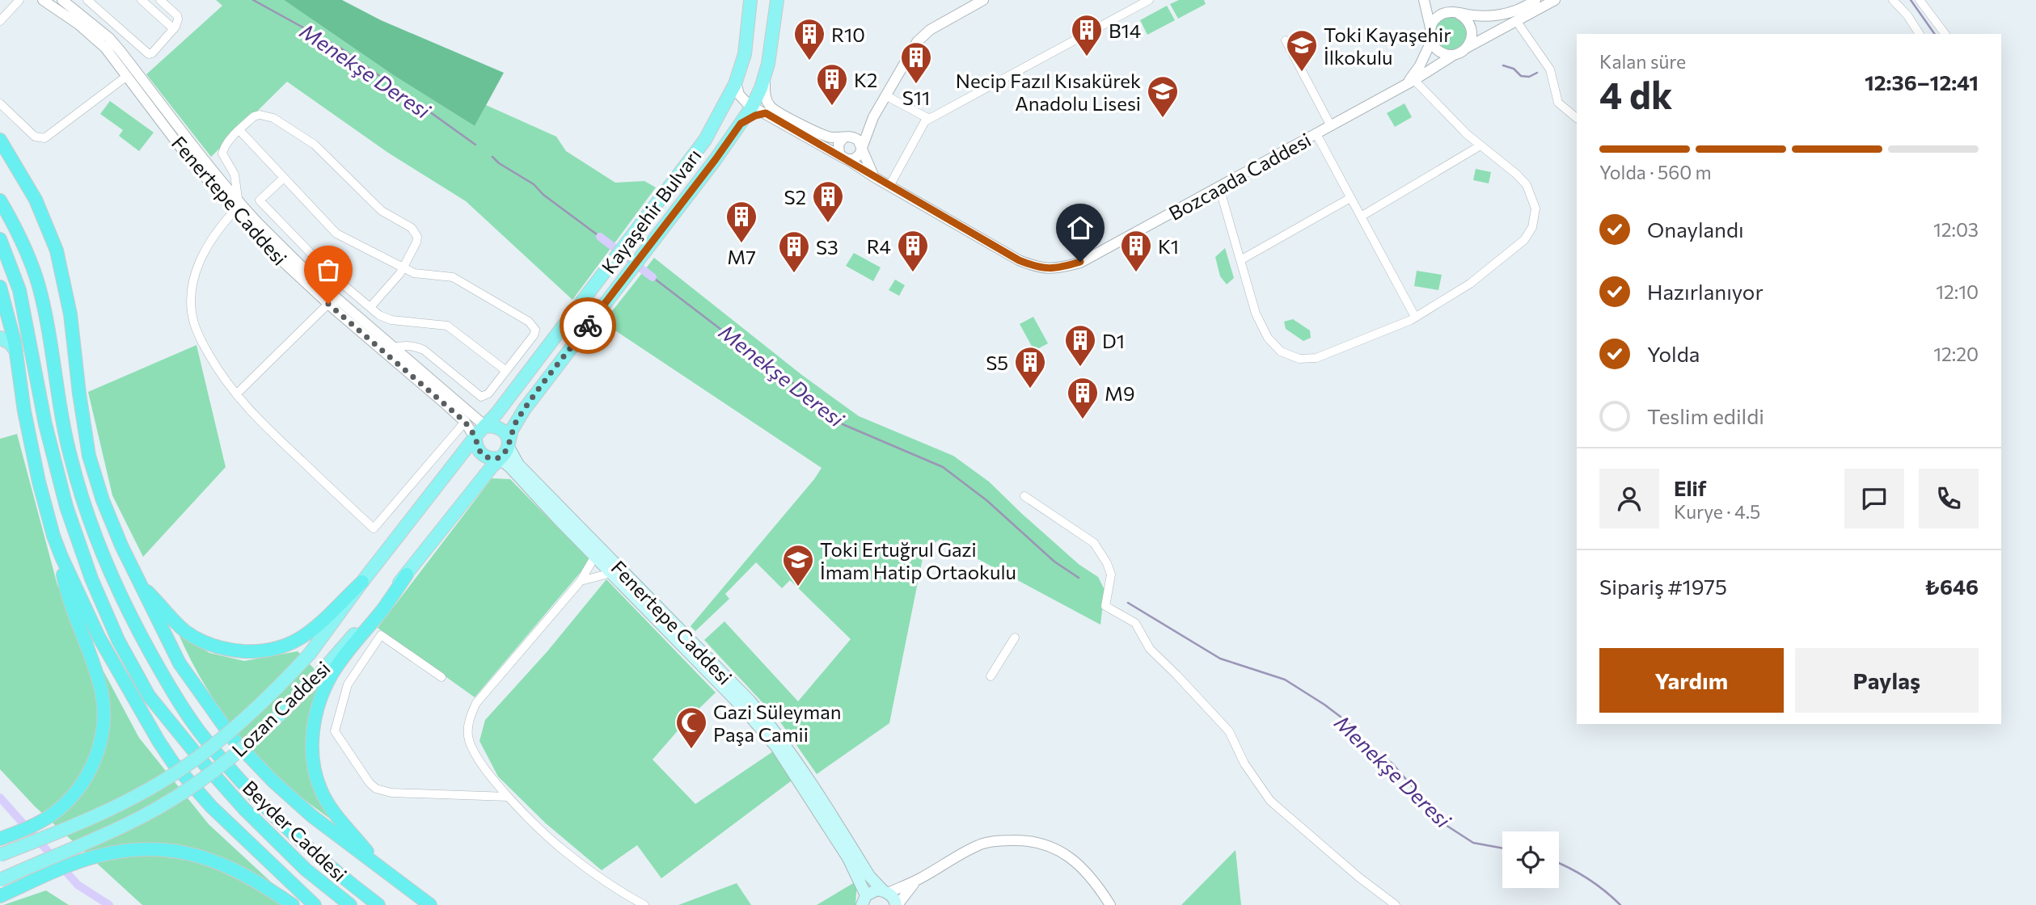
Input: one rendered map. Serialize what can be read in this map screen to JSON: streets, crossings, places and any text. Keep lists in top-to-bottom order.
{
  "streets": {
    "highway": ["Beyder Caddesi"],
    "main road": ["Fenertepe Caddesi", "Kayaşehir Bulvarı", "Lozan Caddesi"],
    "street": ["Bozcaada Caddesi"]
  },
  "crossings": [
    ["Bozcaada Caddesi", "Kayaşehir Bulvarı"],
    ["Fenertepe Caddesi", "Kayaşehir Bulvarı"],
    ["Fenertepe Caddesi", "Lozan Caddesi"],
    ["Kayaşehir Bulvarı", "Lozan Caddesi"]
  ],
  "water": ["Menekşe Deresi"],
  "places": {
    "building": [
      "B14",
      "R10",
      "S11",
      "K2",
      "S2",
      "M7",
      "R4",
      "K1",
      "S3",
      "D1",
      "S5",
      "M9"
    ],
    "school or university": ["Toki Kayaşehir İlkokulu", "Necip Fazıl Kısakürek Anadolu Lisesi", "Toki Ertuğrul Gazi İmam Hatip Ortaokulu"],
    "mosque": ["Gazi Süleyman Paşa Camii"]
  },
  "page": {
    "heading": ["4 dk", "Kalan süre", "12:36–12:41"],
    "panel": [
      "Elif",
      "Kurye · 4.5",
      "Sipariş #1975",
      "₺646"
    ],
    "bar": "Yolda · 560 m",
    "list": [
      ["Onaylandı", "12:03"],
      ["Hazırlanıyor", "12:10"],
      ["Yolda", "12:20"],
      "Teslim edildi"
    ],
    "buttons": ["Yardım", "Paylaş"]
  }
}
